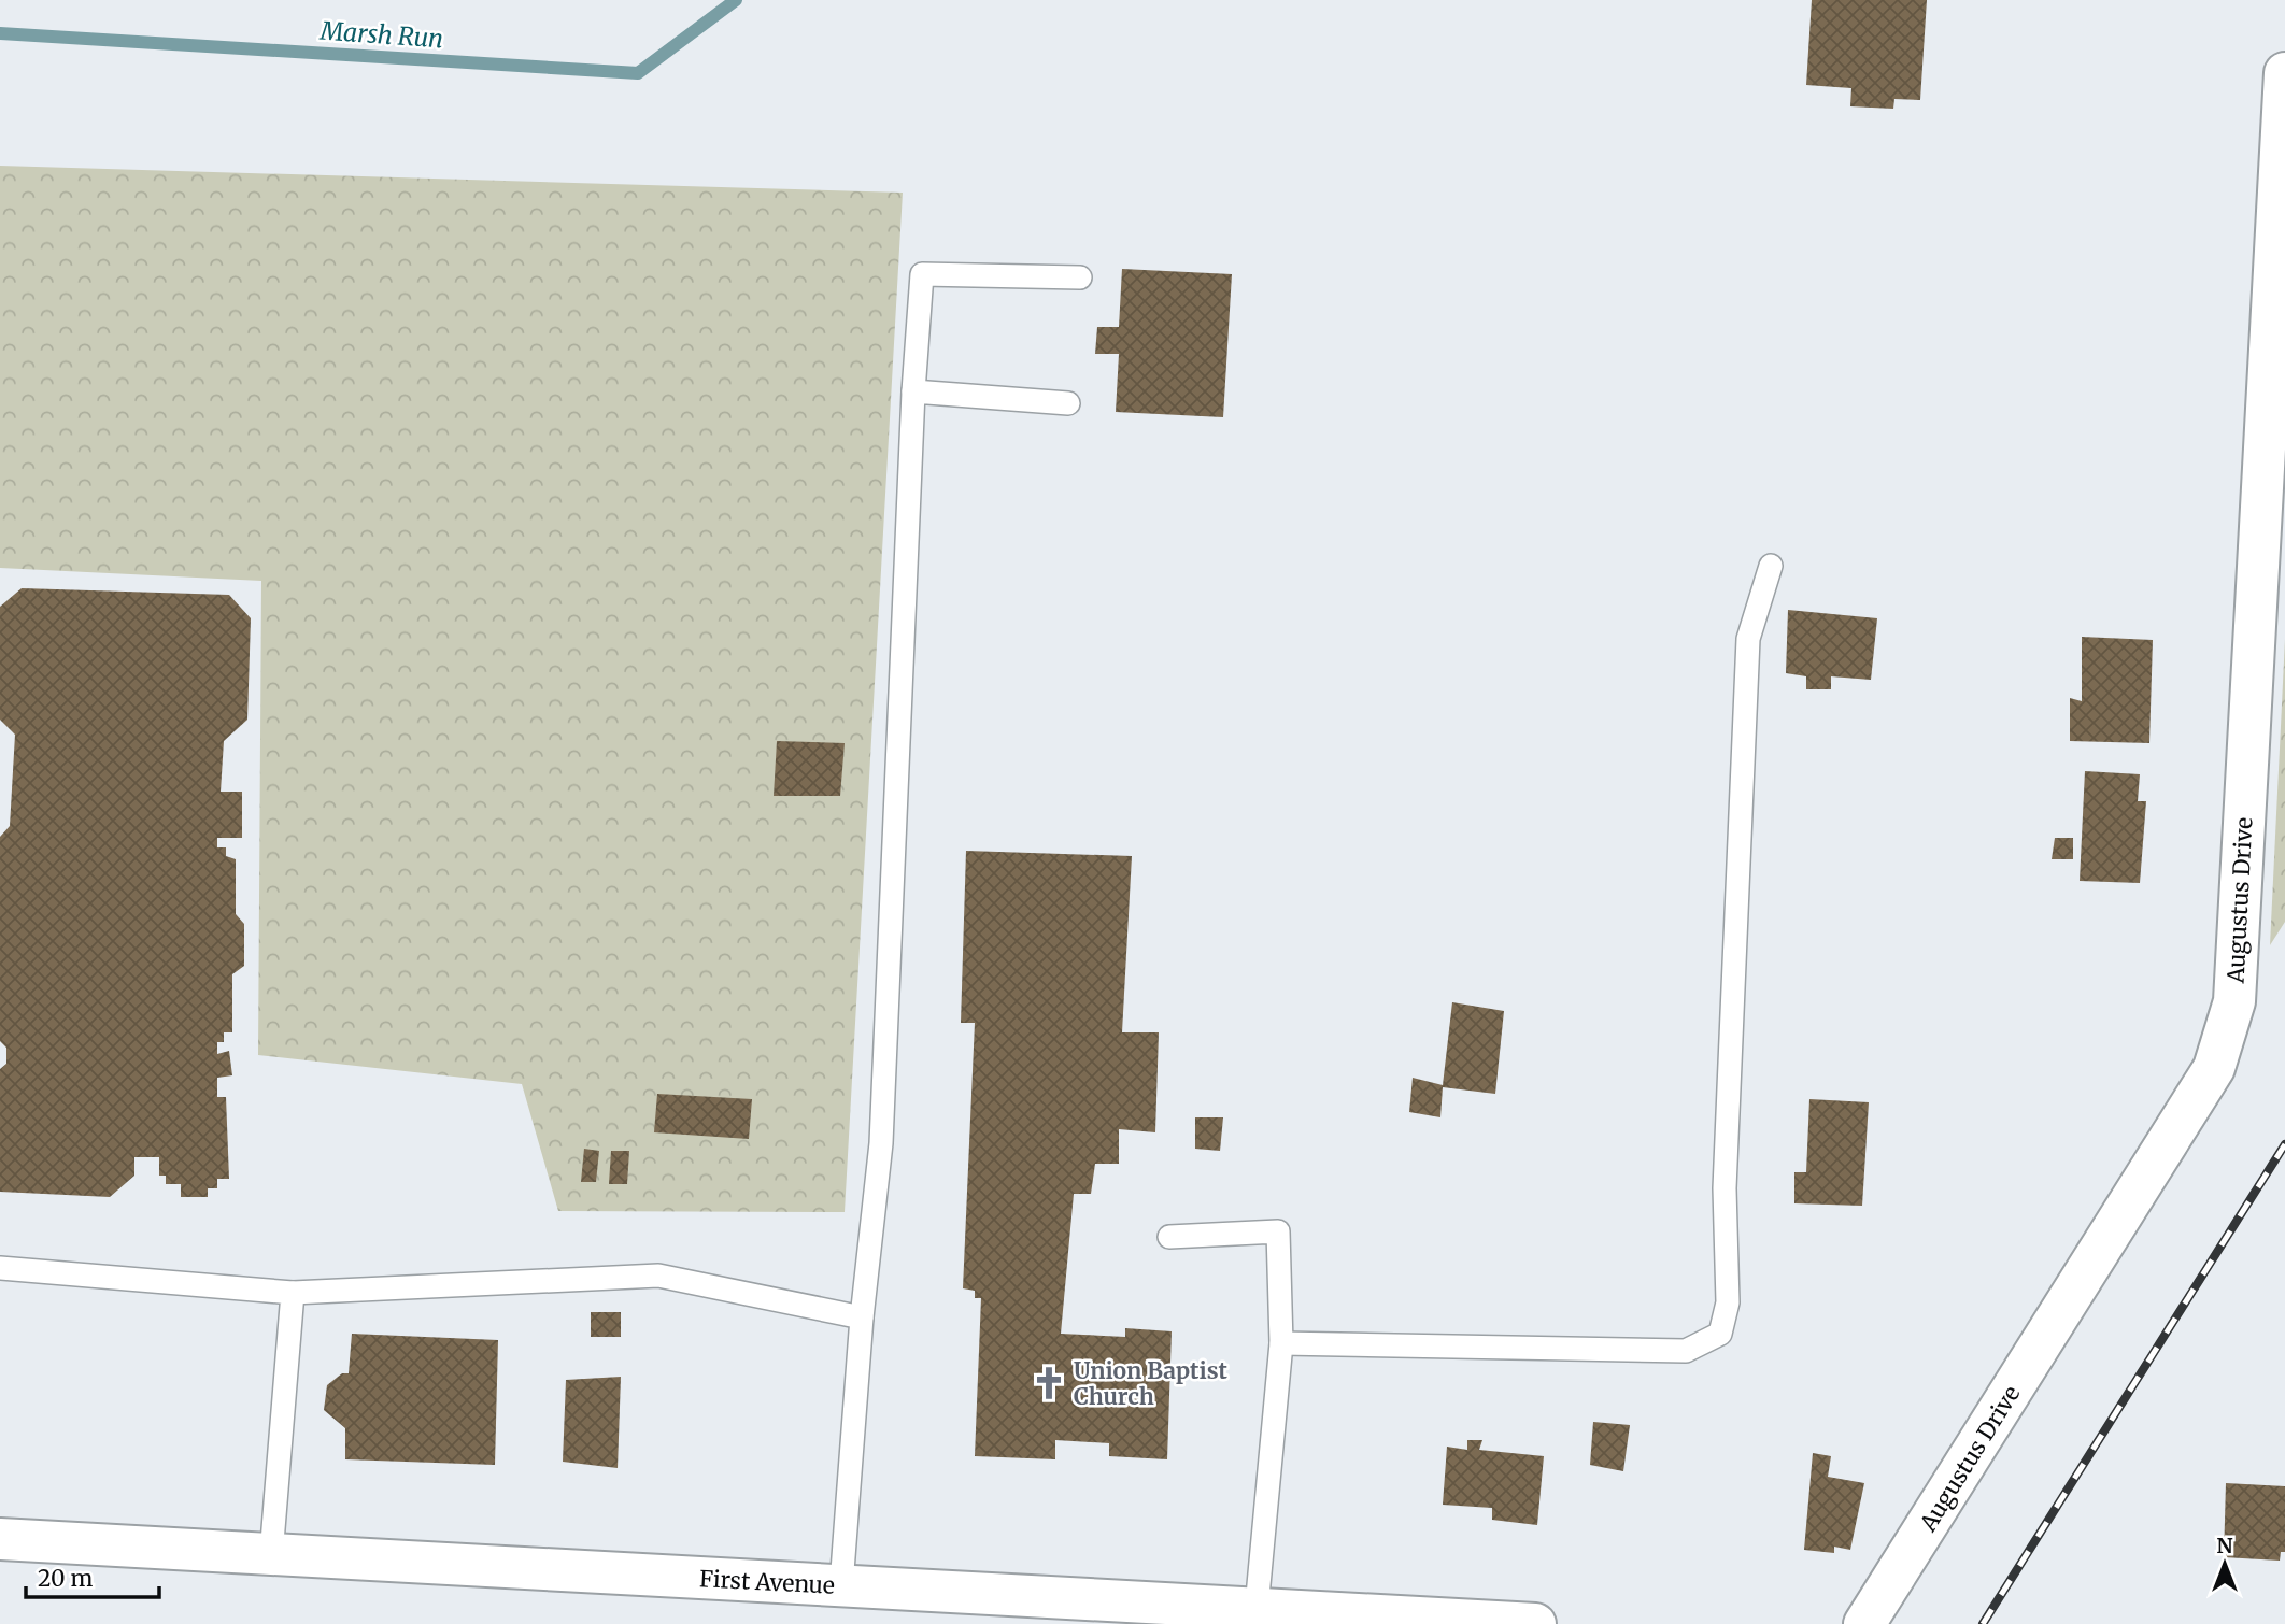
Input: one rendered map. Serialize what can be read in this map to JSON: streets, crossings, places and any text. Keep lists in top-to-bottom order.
{
  "streets": {
    "street": ["Augustus Drive", "First Avenue"]
  },
  "water": ["Marsh Run"],
  "places": {
    "church": ["Union Baptist Church"]
  },
  "scale_bar": "20 m",
  "north": "top"
}
